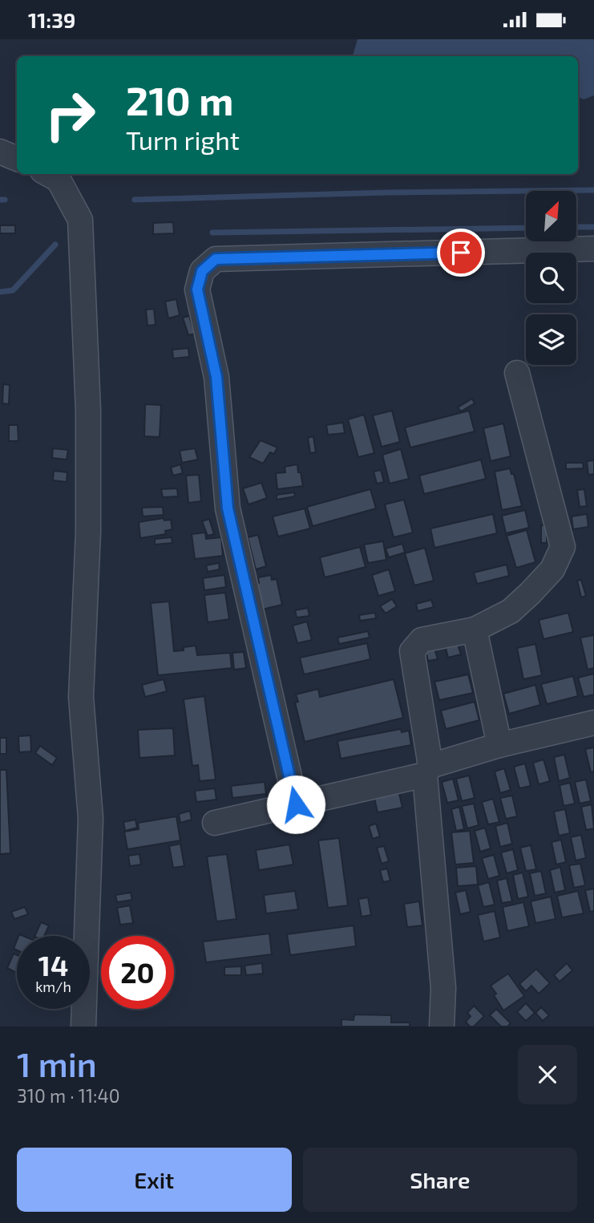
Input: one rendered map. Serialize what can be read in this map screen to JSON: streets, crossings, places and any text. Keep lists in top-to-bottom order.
{
  "north": "top right",
  "page": {
    "status": "11:39",
    "turn": ["210 m", "Turn right"],
    "speed": "14 km/h",
    "limit": "20",
    "heading": ["1 min", "310 m · 11:40"],
    "buttons": ["Exit", "Share"]
  }
}
